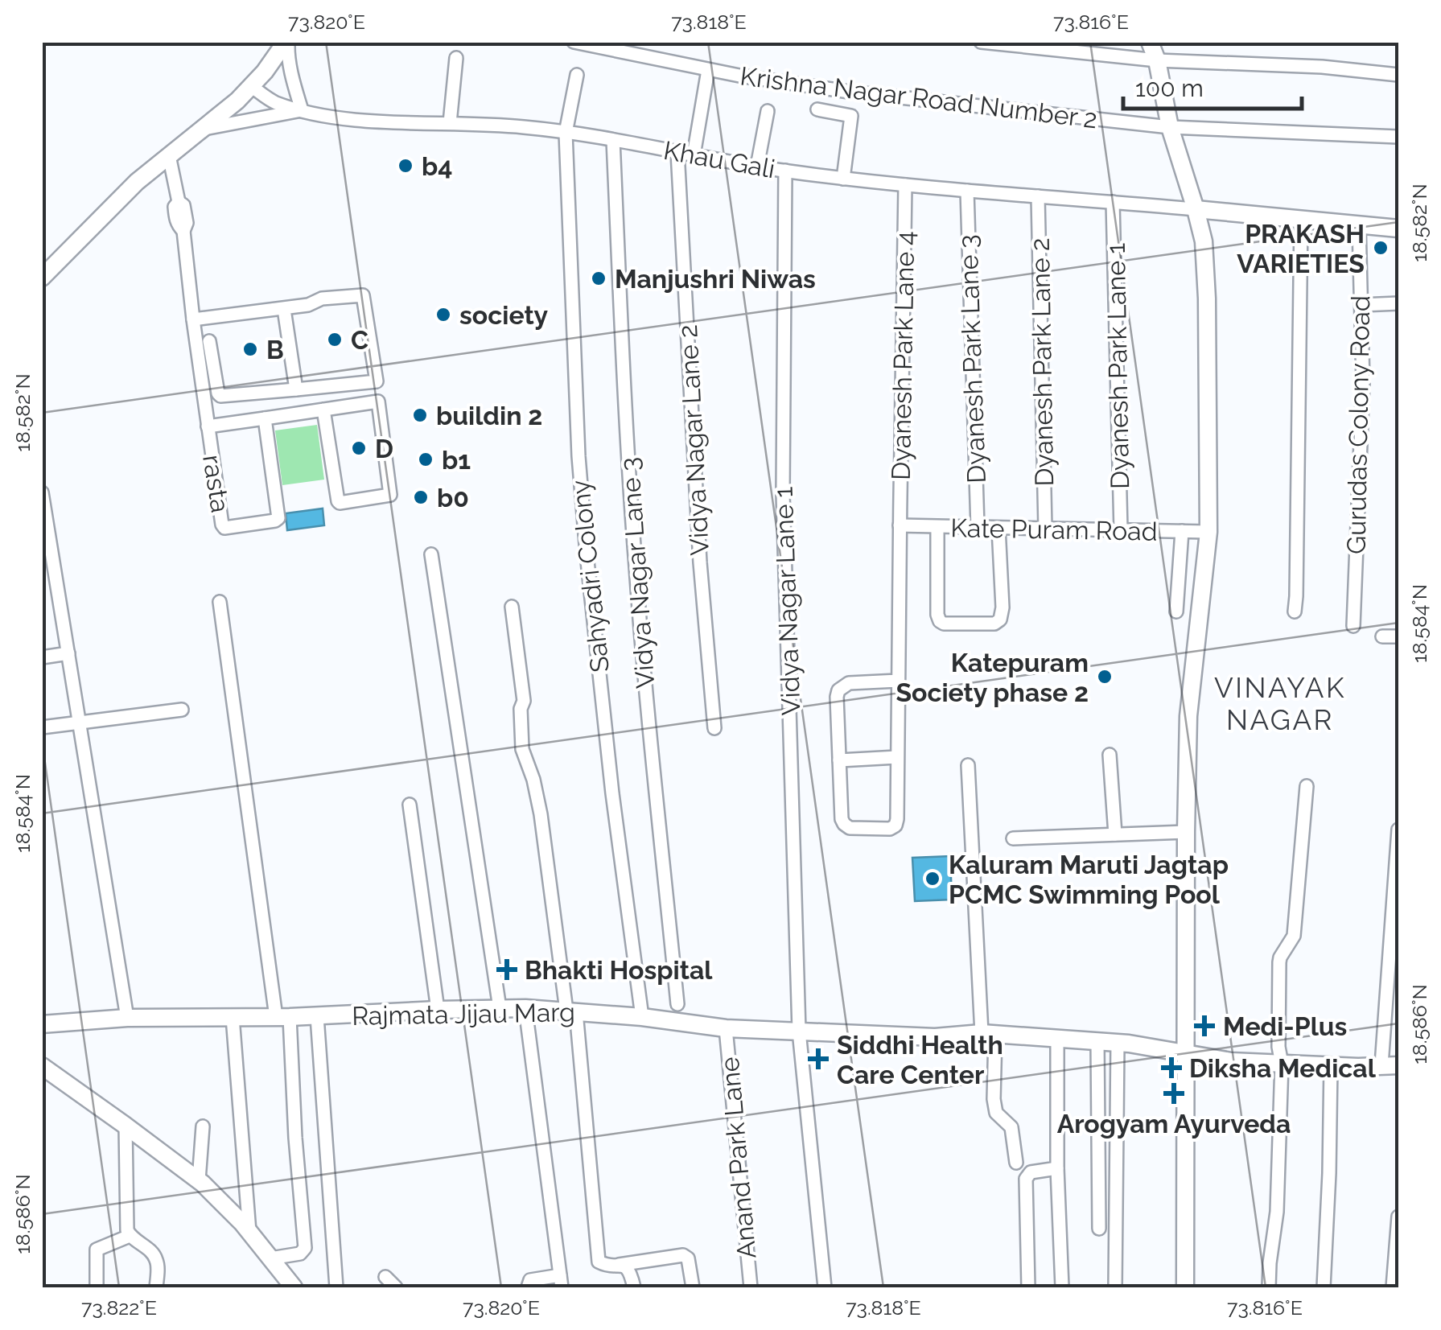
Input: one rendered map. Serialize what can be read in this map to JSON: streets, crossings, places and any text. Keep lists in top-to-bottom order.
{
  "streets": {
    "street": [
      "Krishna Nagar Road Number 2",
      "Khau Gali",
      "Dyanesh Park Lane 4",
      "Dyanesh Park Lane 3",
      "Dyanesh Park Lane 2",
      "Dyanesh Park Lane 1",
      "Gurudas Colony Road",
      "Vidya Nagar Lane 2",
      "rasta",
      "Kate Puram Road",
      "Vidya Nagar Lane 3",
      "Sahyadri Colony",
      "Vidya Nagar Lane 1",
      "Rajmata Jijau Marg",
      "Anand Park Lane"
    ]
  },
  "crossings": [
    ["Khau Gali", "Dyanesh Park Lane 4"],
    ["Khau Gali", "Dyanesh Park Lane 3"],
    ["Khau Gali", "Dyanesh Park Lane 2"],
    ["Khau Gali", "Dyanesh Park Lane 1"],
    ["Khau Gali", "Vidya Nagar Lane 2"],
    ["Khau Gali", "Vidya Nagar Lane 3"],
    ["Khau Gali", "Sahyadri Colony"],
    ["Khau Gali", "Vidya Nagar Lane 1"],
    ["Dyanesh Park Lane 4", "Kate Puram Road"],
    ["Dyanesh Park Lane 3", "Kate Puram Road"],
    ["Dyanesh Park Lane 2", "Kate Puram Road"],
    ["Dyanesh Park Lane 1", "Kate Puram Road"],
    ["Sahyadri Colony", "Rajmata Jijau Marg"],
    ["Vidya Nagar Lane 1", "Rajmata Jijau Marg"],
    ["Rajmata Jijau Marg", "Anand Park Lane"]
  ],
  "districts": ["VINAYAK NAGAR"],
  "places": {
    "other": [
      "b4",
      "PRAKASH VARIETIES",
      "Manjushri Niwas",
      "society",
      "C",
      "B",
      "buildin 2",
      "D",
      "b1",
      "b0",
      "Katepuram Society phase 2",
      "Kaluram Maruti Jagtap PCMC Swimming Pool"
    ],
    "health": [
      "Bhakti Hospital",
      "Medi-Plus",
      "Siddhi Health Care Center",
      "Diksha Medical",
      "Arogyam Ayurveda"
    ]
  },
  "scale_bar": "100 m",
  "coordinates": [
    "73.820°E",
    "73.818°E",
    "73.816°E",
    "18.582°N",
    "18.584°N",
    "18.586°N",
    "73.822°E"
  ]
}
